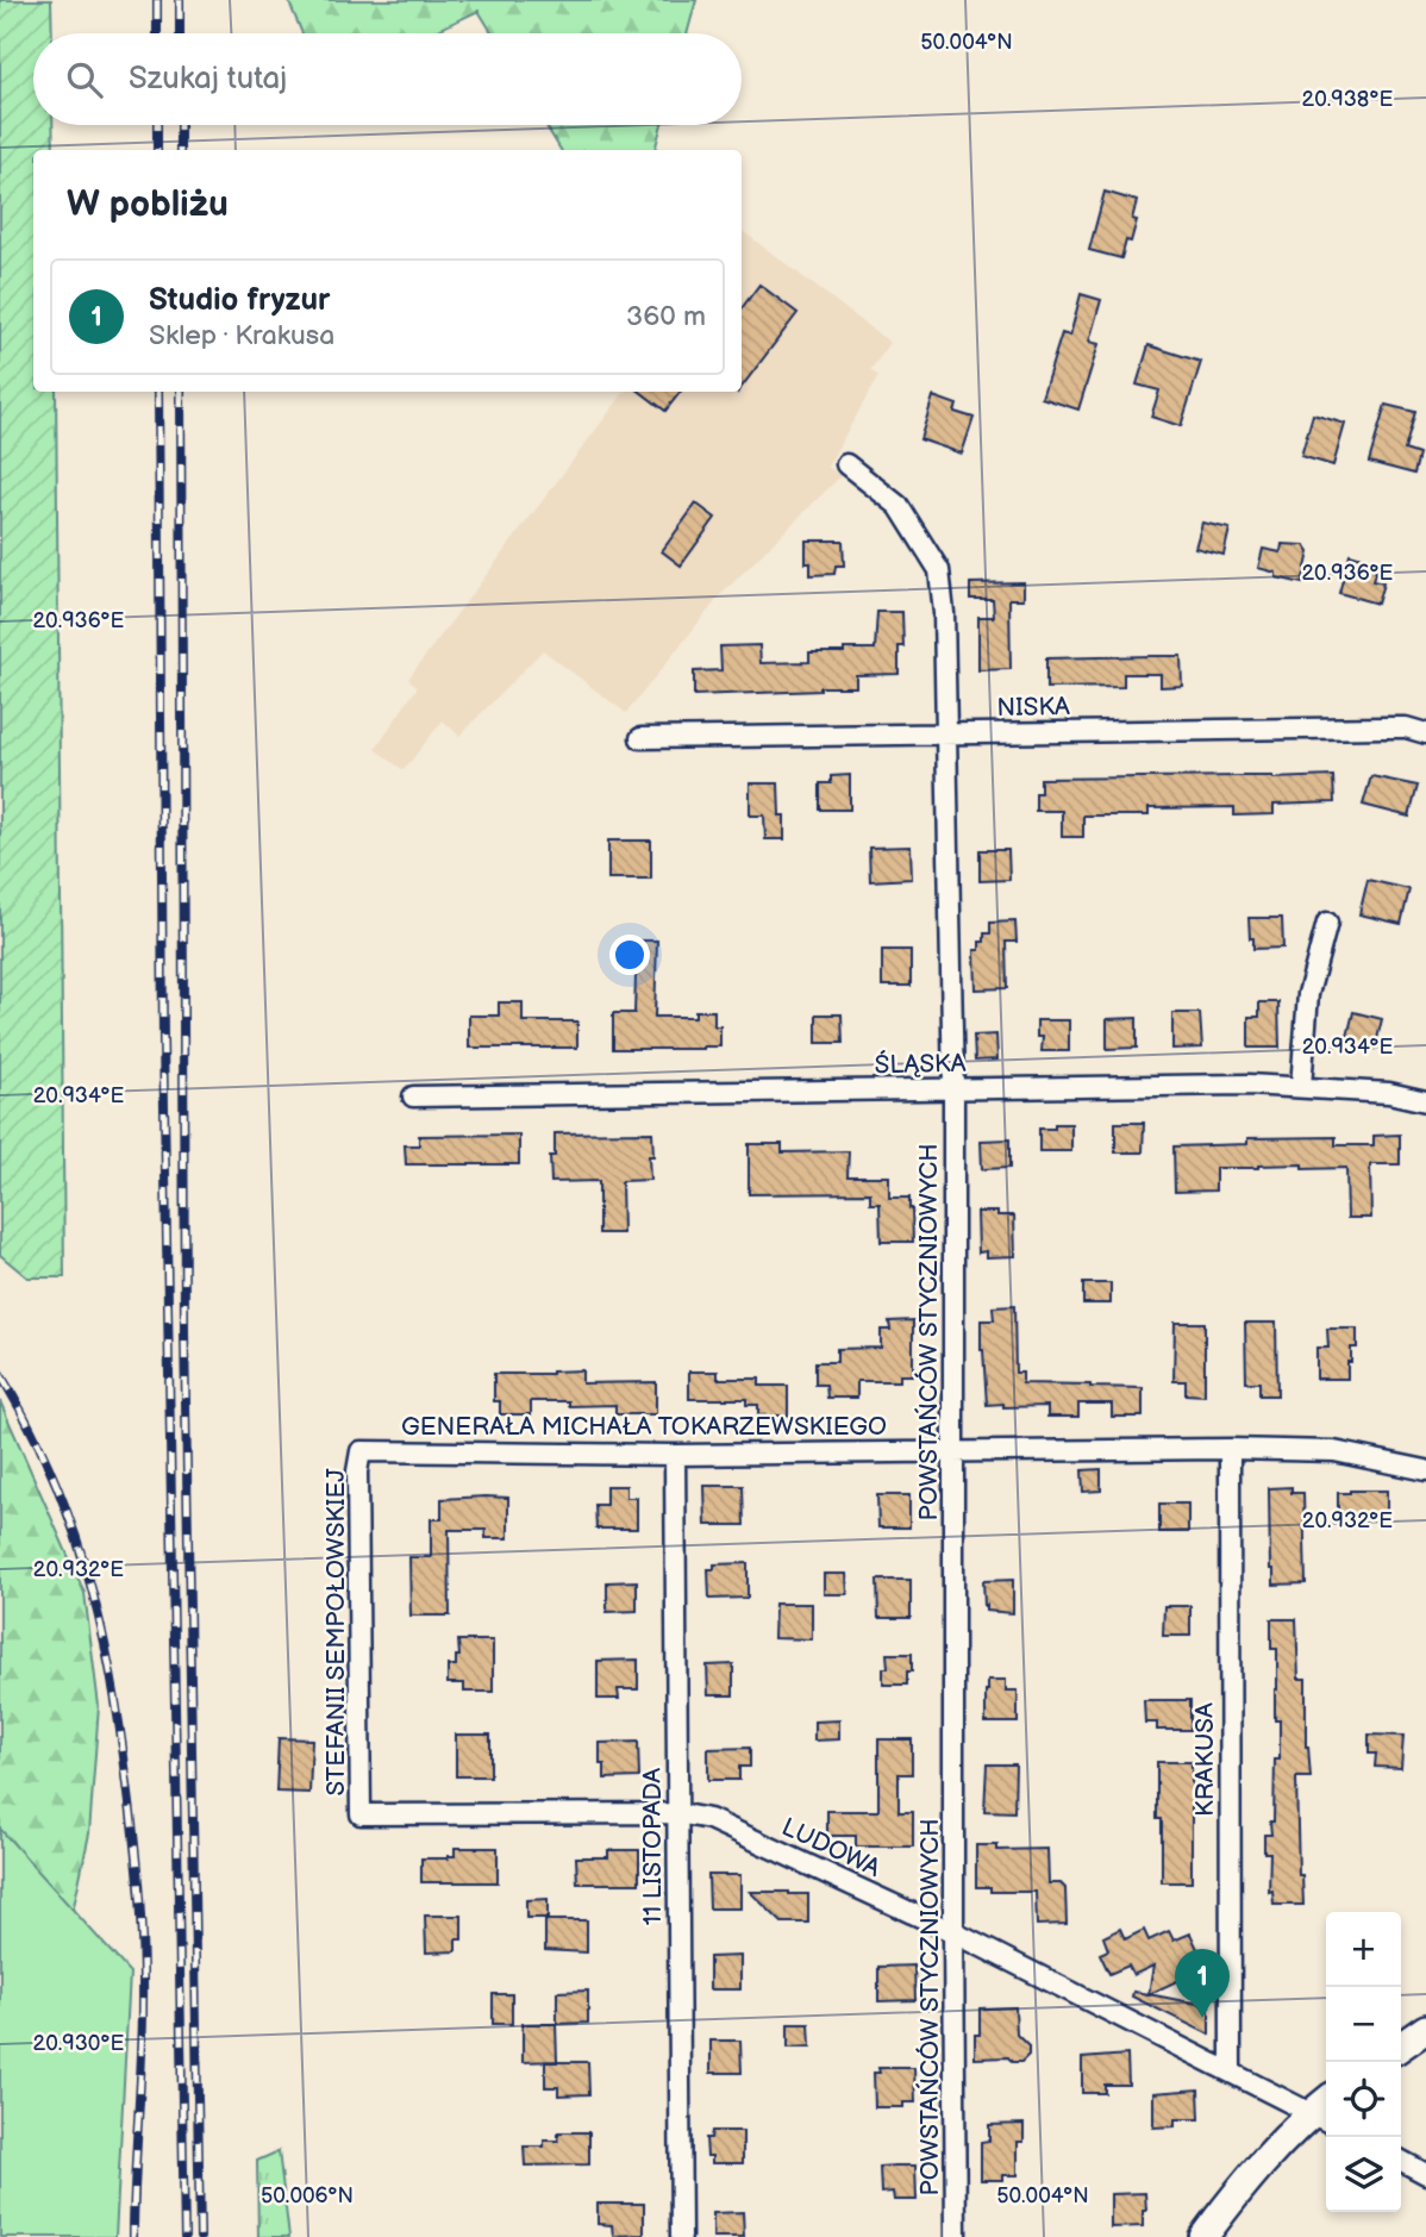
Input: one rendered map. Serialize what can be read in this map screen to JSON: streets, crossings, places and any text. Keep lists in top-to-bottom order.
{
  "streets": {
    "street": [
      "NISKA",
      "ŚLĄSKA",
      "POWSTAŃCÓW STYCZNIOWYCH",
      "GENERAŁA MICHAŁA TOKARZEWSKIEGO",
      "STEFANII SEMPOŁOWSKIEJ",
      "KRAKUSA",
      "11 LISTOPADA",
      "LUDOWA"
    ]
  },
  "crossings": [
    ["NISKA", "POWSTAŃCÓW STYCZNIOWYCH"],
    ["ŚLĄSKA", "POWSTAŃCÓW STYCZNIOWYCH"],
    ["POWSTAŃCÓW STYCZNIOWYCH", "GENERAŁA MICHAŁA TOKARZEWSKIEGO"],
    ["POWSTAŃCÓW STYCZNIOWYCH", "LUDOWA"],
    ["GENERAŁA MICHAŁA TOKARZEWSKIEGO", "STEFANII SEMPOŁOWSKIEJ"],
    ["GENERAŁA MICHAŁA TOKARZEWSKIEGO", "KRAKUSA"],
    ["GENERAŁA MICHAŁA TOKARZEWSKIEGO", "11 LISTOPADA"],
    ["STEFANII SEMPOŁOWSKIEJ", "LUDOWA"],
    ["KRAKUSA", "LUDOWA"],
    ["11 LISTOPADA", "LUDOWA"]
  ],
  "page": {
    "search": "Szukaj tutaj",
    "heading": "W pobliżu",
    "list": [
      {
        "mark": "1",
        "name": "Studio fryzur",
        "note": "Sklep · Krakusa",
        "value": "360 m"
      }
    ],
    "map_buttons": ["+", "−"],
    "pins": "1"
  },
  "coordinates": [
    "50.004°N",
    "20.938°E",
    "20.936°E",
    "20.934°E",
    "20.932°E",
    "20.930°E",
    "50.006°N"
  ]
}
